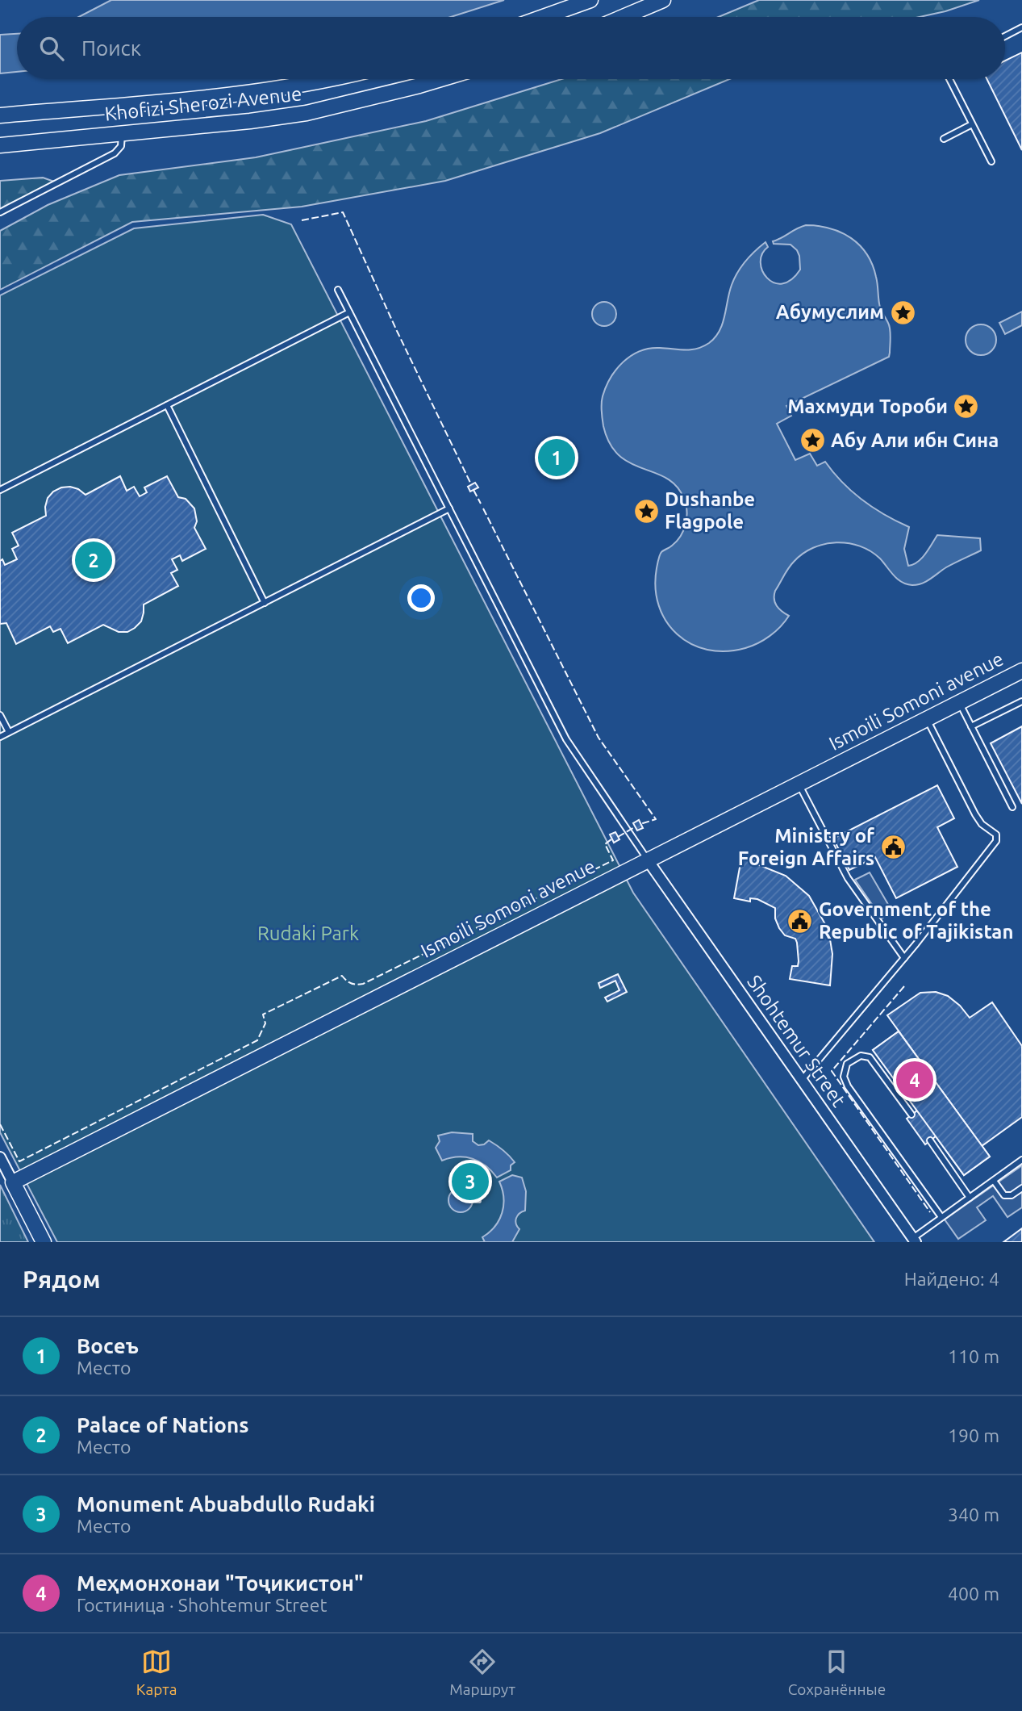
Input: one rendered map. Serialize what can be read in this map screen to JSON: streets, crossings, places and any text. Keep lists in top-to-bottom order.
{
  "streets": {
    "street": ["Khofizi Sherozi Avenue", "Ismoili Somoni avenue", "Shohtemur Street"]
  },
  "crossings": [
    ["Ismoili Somoni avenue", "Shohtemur Street"]
  ],
  "parks": ["Rudaki Park"],
  "places": {
    "place": [
      "Абумуслим",
      "Махмуди Тороби",
      "Абу Али ибн Сина",
      "Dushanbe Flagpole"
    ],
    "public building": ["Ministry of Foreign Affairs", "Government of the Republic of Tajikistan"]
  },
  "page": {
    "search": "Поиск",
    "pins": [
      "1",
      "2",
      "4",
      "3"
    ],
    "heading": ["Рядом", "Найдено: 4"],
    "list": [
      {
        "mark": "1",
        "name": "Восеъ",
        "note": "Место",
        "value": "110 m"
      },
      {
        "mark": "2",
        "name": "Palace of Nations",
        "note": "Место",
        "value": "190 m"
      },
      {
        "mark": "3",
        "name": "Monument Abuabdullo Rudaki",
        "note": "Место",
        "value": "340 m"
      },
      {
        "mark": "4",
        "name": "Меҳмонхонаи \"Тоҷикистон\"",
        "note": "Гостиница · Shohtemur Street",
        "value": "400 m"
      }
    ],
    "nav": ["Карта", "Маршрут", "Сохранённые"]
  }
}
